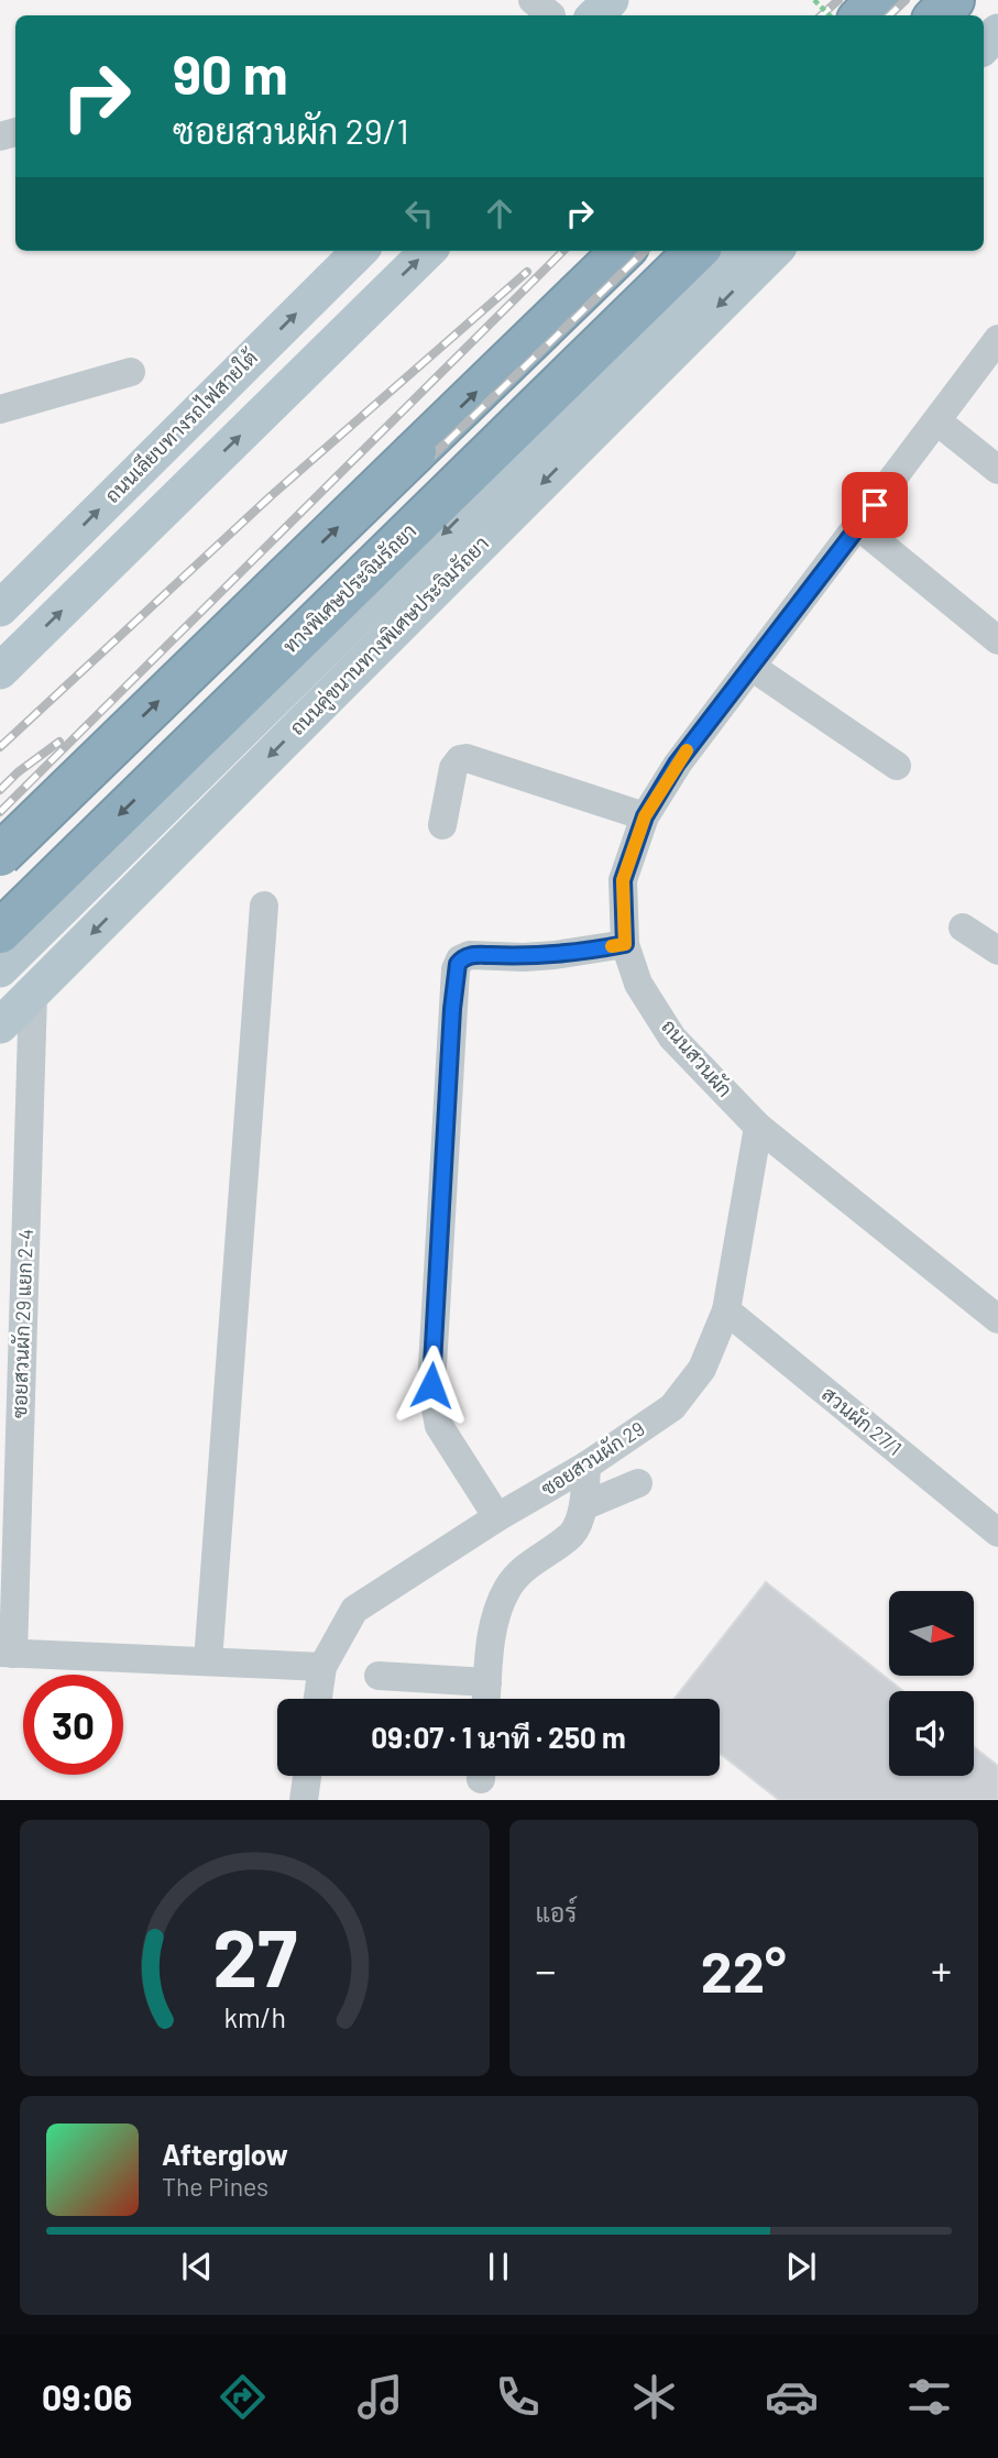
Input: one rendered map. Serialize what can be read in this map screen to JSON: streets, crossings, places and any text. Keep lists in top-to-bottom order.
{
  "streets": {
    "highway": ["ทางพิเศษประจิมรัถยา"],
    "main road": ["ถนนเลียบทางรถไฟสายใต้", "ถนนคู่ขนานทางพิเศษประจิมรัถยา"],
    "street": [
      "ถนนสวนผัก",
      "ซอยสวนผัก 29 แยก 2-4",
      "สวนผัก 27/1",
      "ซอยสวนผัก 29"
    ]
  },
  "crossings": [
    ["ถนนคู่ขนานทางพิเศษประจิมรัถยา", "ซอยสวนผัก 29 แยก 2-4"],
    ["ถนนสวนผัก", "ซอยสวนผัก 29"],
    ["สวนผัก 27/1", "ซอยสวนผัก 29"]
  ],
  "north": "right",
  "page": {
    "turn": ["90 m", "ซอยสวนผัก 29/1"],
    "limit": "30",
    "trip": "09:07 · 1 นาที · 250 m",
    "tile": "แอร์",
    "heat": ["−", "22°", "+"],
    "song": ["Afterglow", "The Pines"],
    "tabs": "09:06",
    "gauge": ["27", "km/h"]
  }
}
